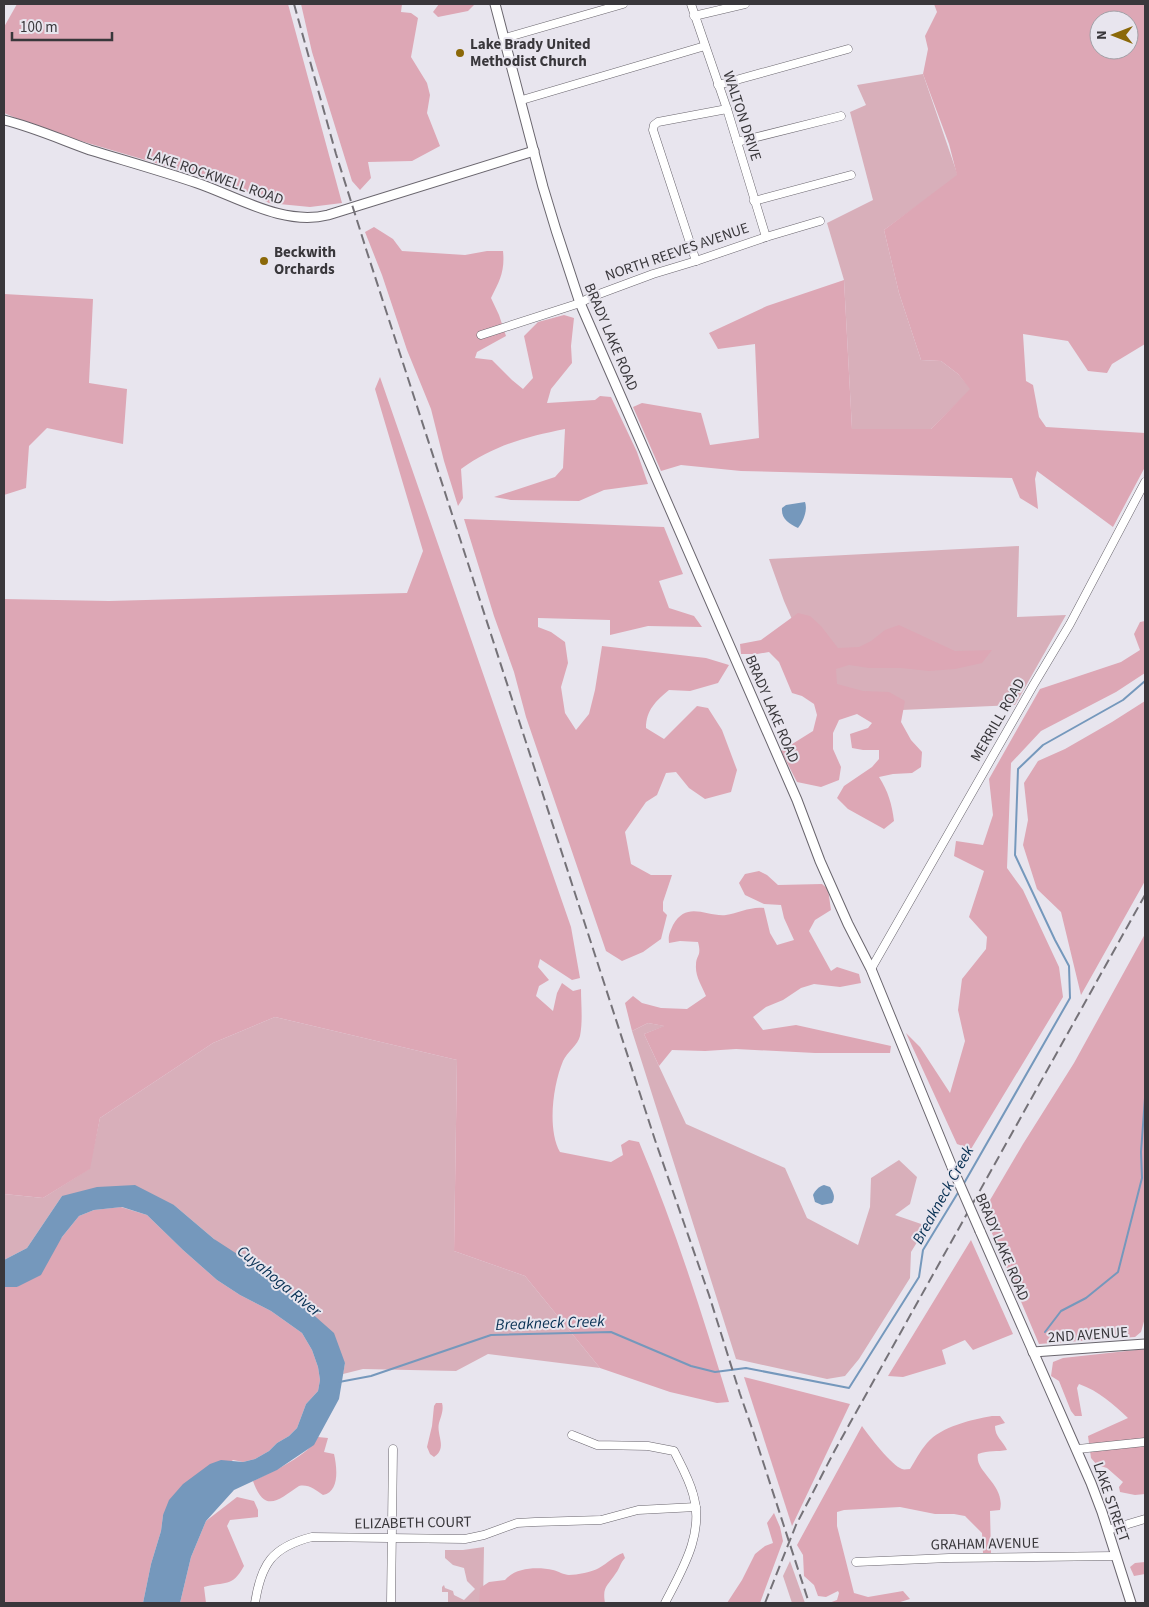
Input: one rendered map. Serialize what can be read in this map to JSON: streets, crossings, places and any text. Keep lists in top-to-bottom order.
{
  "streets": {
    "street": [
      "WALTON DRIVE",
      "LAKE ROCKWELL ROAD",
      "NORTH REEVES AVENUE",
      "BRADY LAKE ROAD",
      "MERRILL ROAD",
      "2ND AVENUE",
      "LAKE STREET",
      "ELIZABETH COURT",
      "GRAHAM AVENUE"
    ]
  },
  "crossings": [
    ["WALTON DRIVE", "NORTH REEVES AVENUE"],
    ["LAKE ROCKWELL ROAD", "BRADY LAKE ROAD"],
    ["NORTH REEVES AVENUE", "BRADY LAKE ROAD"],
    ["BRADY LAKE ROAD", "MERRILL ROAD"],
    ["BRADY LAKE ROAD", "2ND AVENUE"],
    ["BRADY LAKE ROAD", "LAKE STREET"],
    ["LAKE STREET", "GRAHAM AVENUE"]
  ],
  "water": ["Breakneck Creek", "Cuyahoga River"],
  "places": ["Lake Brady United Methodist Church", "Beckwith Orchards"],
  "scale_bar": "100 m",
  "north": "left"
}
